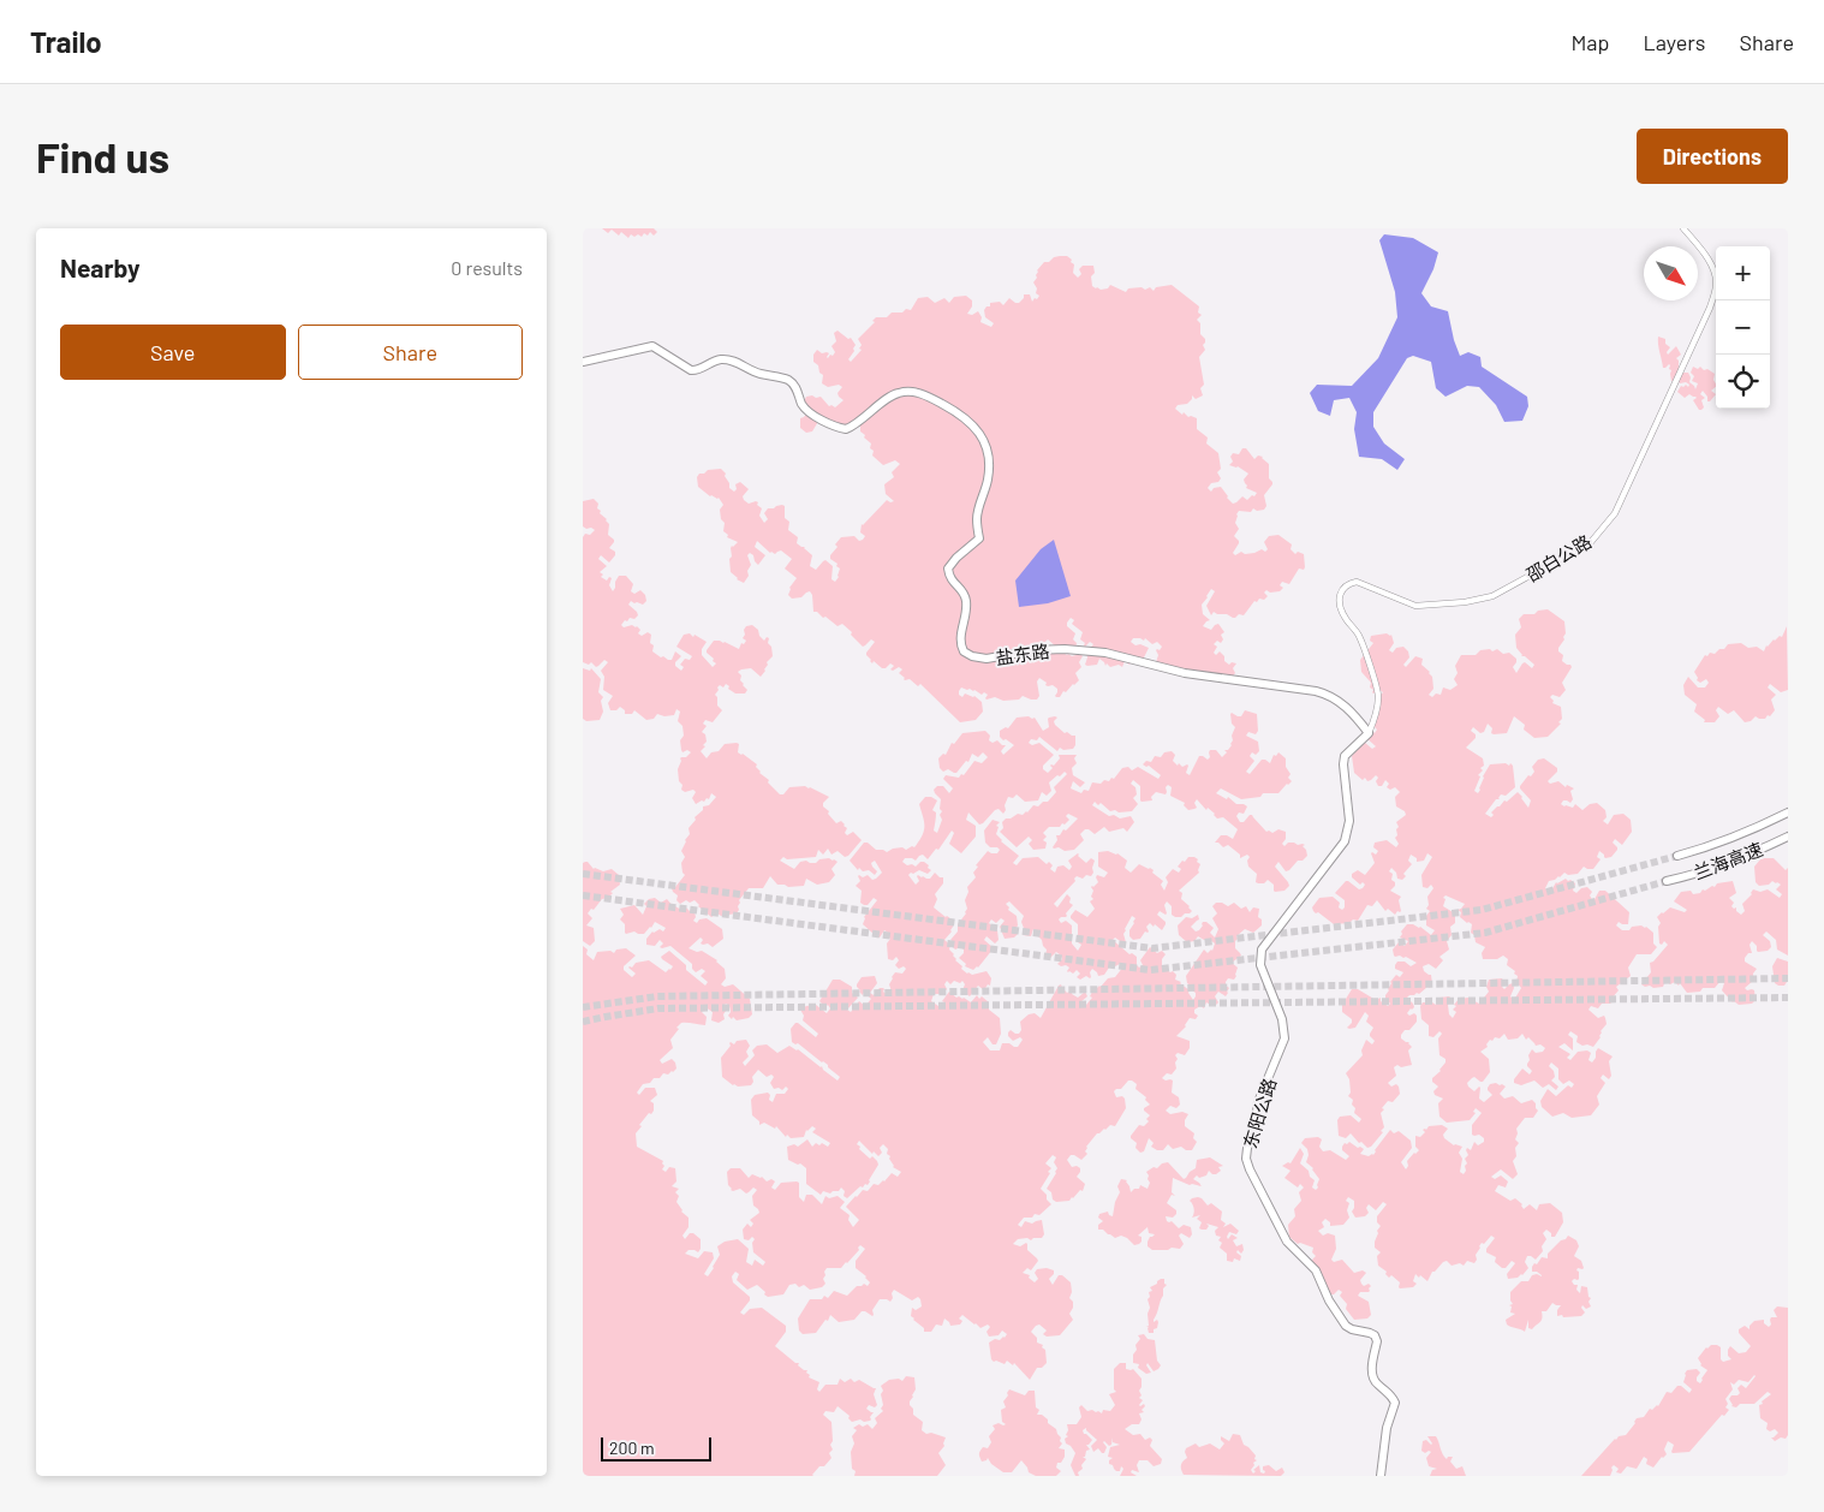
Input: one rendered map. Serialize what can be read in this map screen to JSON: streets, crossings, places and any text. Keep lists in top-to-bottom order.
{
  "streets": {
    "highway": ["盐东路", "兰海高速", "东阳公路"],
    "street": ["邵白公路"]
  },
  "crossings": [
    ["邵白公路", "盐东路"],
    ["邵白公路", "东阳公路"],
    ["盐东路", "东阳公路"]
  ],
  "scale_bar": "200 m",
  "north": "bottom right",
  "page": {
    "header": "Trailo",
    "nav": ["Map", "Layers", "Share"],
    "buttons": [
      "Directions",
      ["Save", "Share"]
    ],
    "title": "Find us",
    "heading": ["Nearby", "0 results"],
    "map_buttons": ["+", "−"],
    "scale": "200 m"
  }
}
